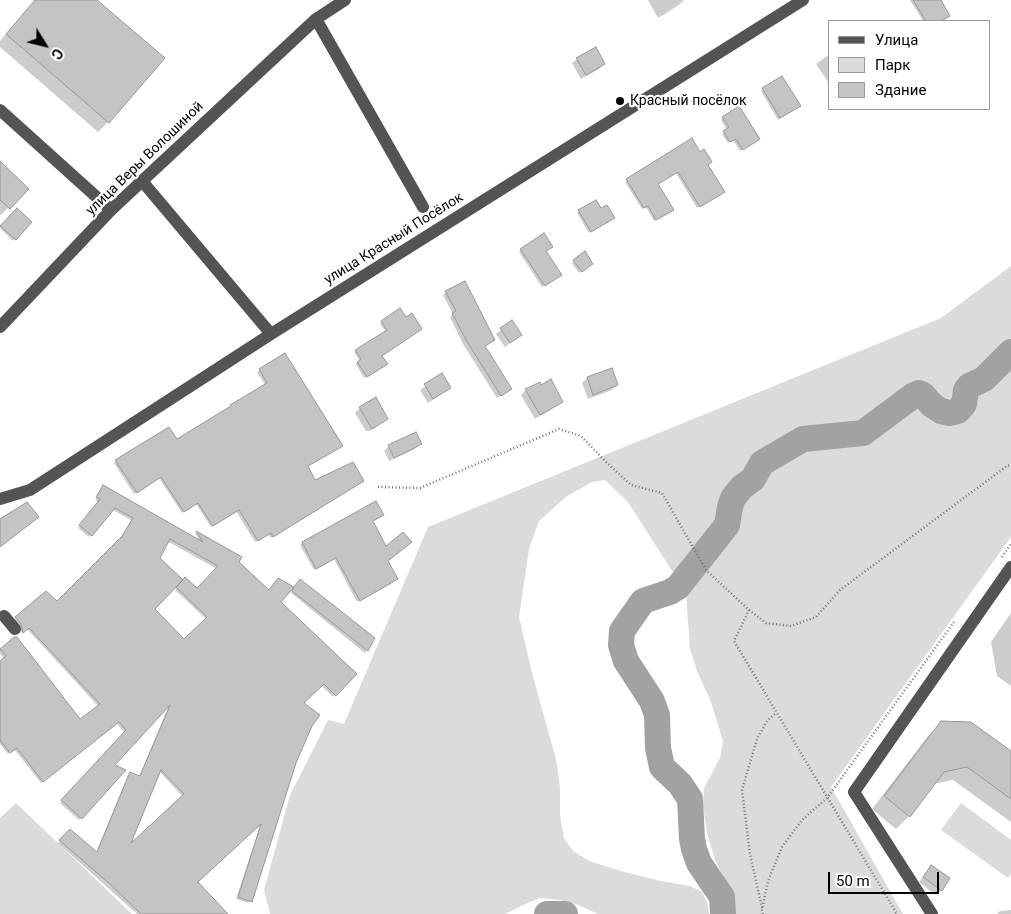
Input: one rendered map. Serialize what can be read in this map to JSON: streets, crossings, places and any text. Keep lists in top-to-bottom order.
{
  "streets": {
    "street": ["улица Веры Волошиной", "улица Красный Посёлок"]
  },
  "places": ["Красный посёлок"],
  "legend": ["Улица", "Парк", "Здание"],
  "scale_bar": "50 m",
  "north": "bottom right"
}
